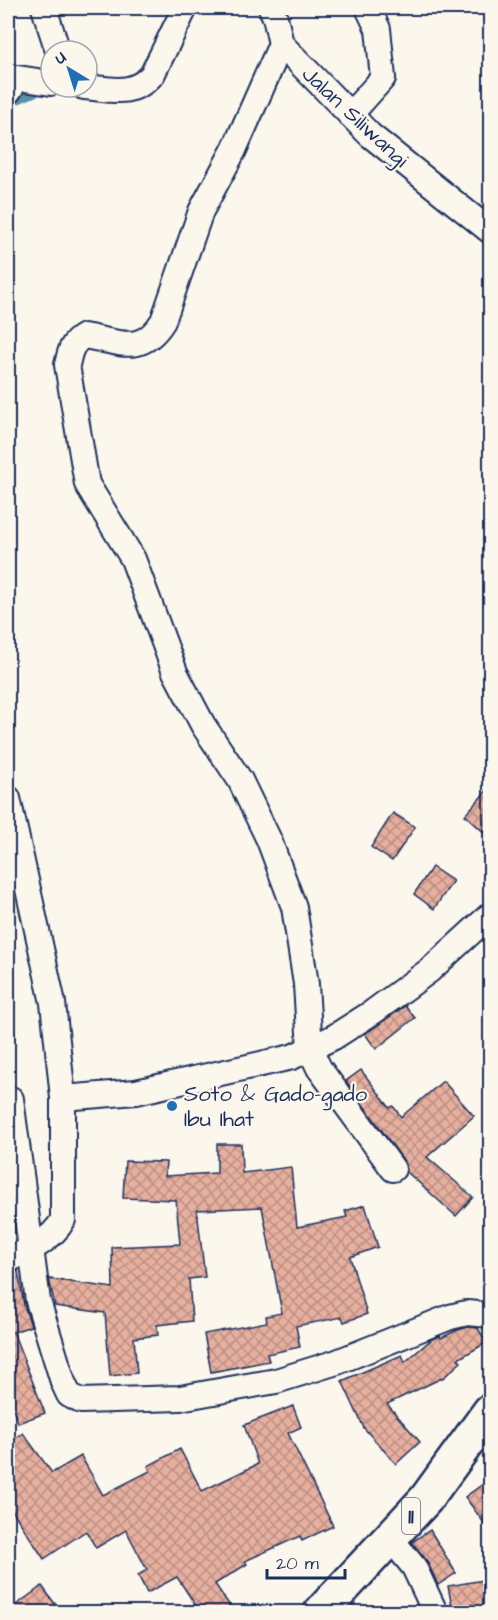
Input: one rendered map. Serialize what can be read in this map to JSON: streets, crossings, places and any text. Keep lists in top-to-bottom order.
{
  "streets": {
    "highway": ["11"],
    "street": ["Jalan Siliwangi"]
  },
  "places": ["Soto & Gado-gado Ibu Ihat"],
  "scale_bar": "20 m",
  "north": "top left"
}
